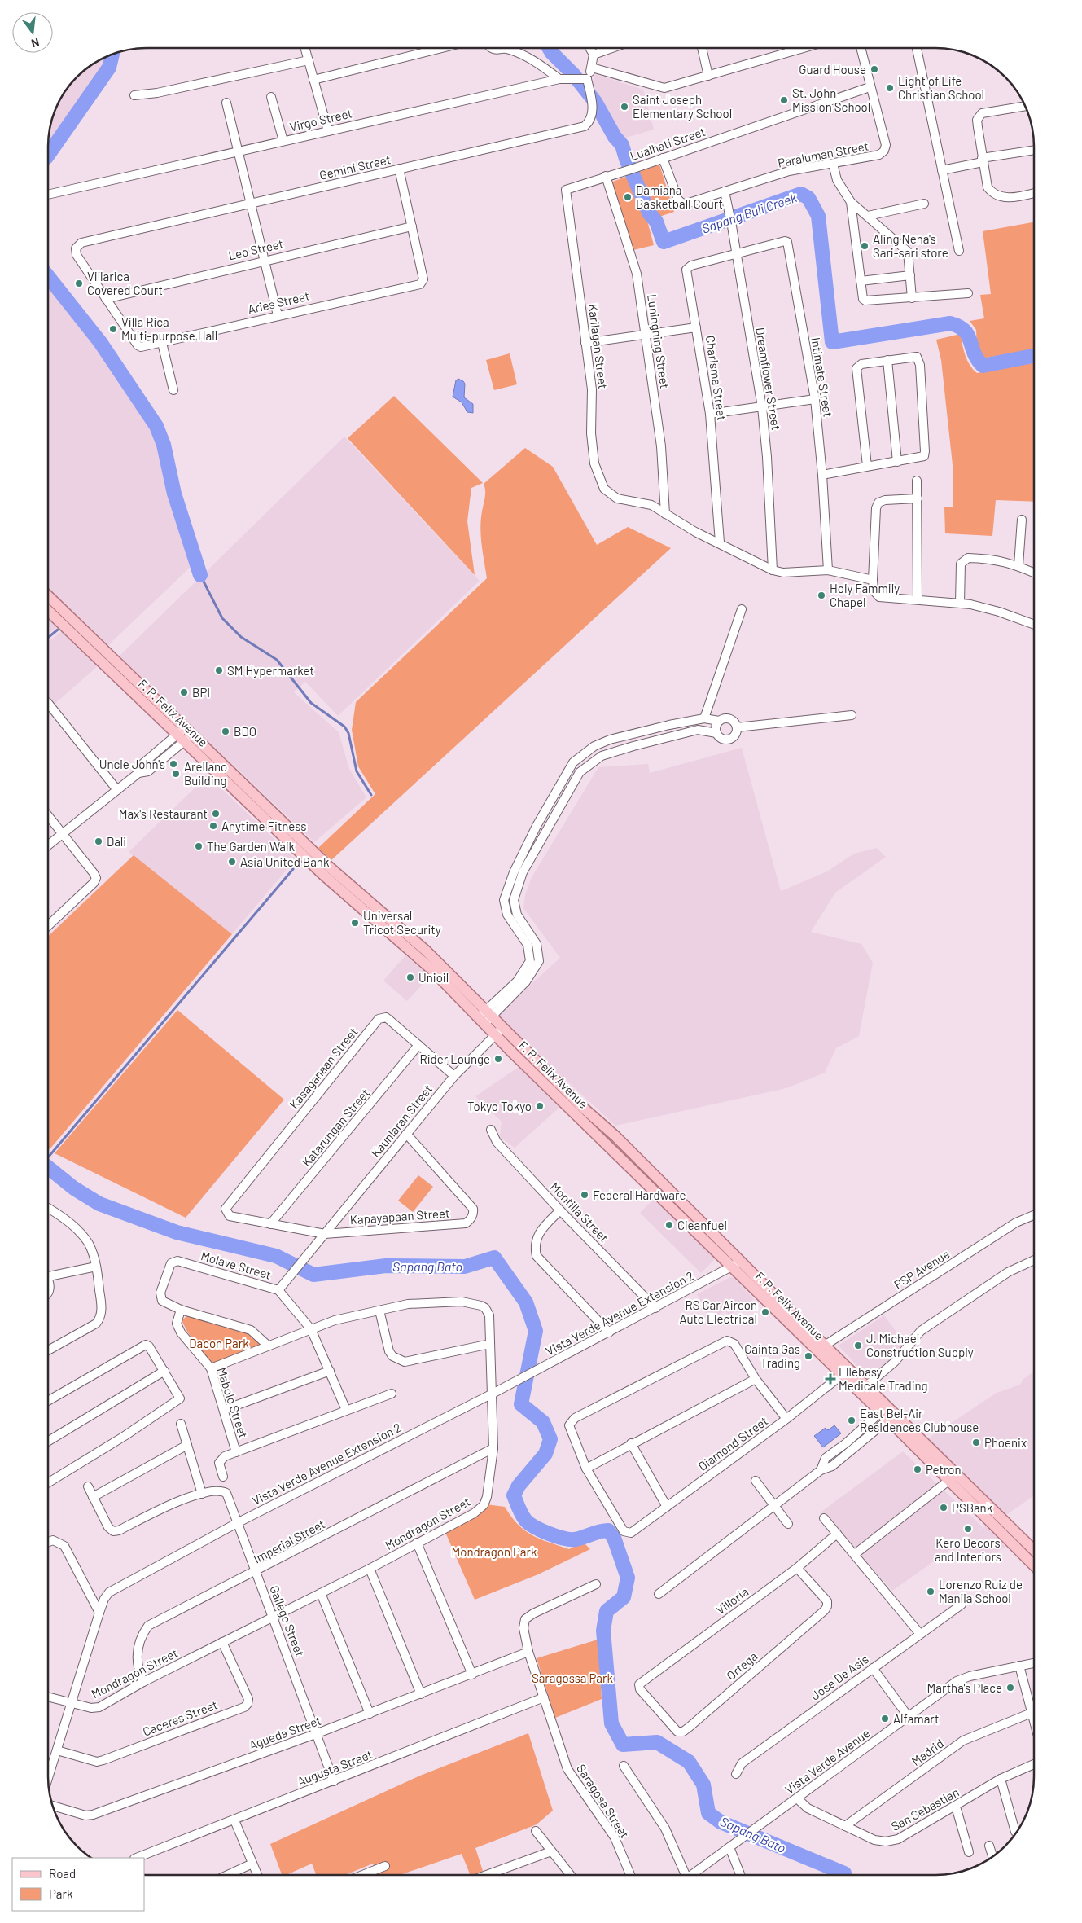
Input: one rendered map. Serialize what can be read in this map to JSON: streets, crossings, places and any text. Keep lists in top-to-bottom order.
{
  "streets": {
    "main road": ["F. P. Felix Avenue"],
    "street": [
      "Virgo Street",
      "Lualhati Street",
      "Paraluman Street",
      "Gemini Street",
      "Leo Street",
      "Aries Street",
      "Luningning Street",
      "Karilagan Street",
      "Intimate Street",
      "Charisma Street",
      "Dreamflower Street",
      "Kasaganaan Street",
      "Kaunlaran Street",
      "Katarungan Street",
      "Montilla Street",
      "Kapayapaan Street",
      "Molave Street",
      "PSP Avenue",
      "Vista Verde Avenue Extension 2",
      "Mabolo Street",
      "Diamond Street",
      "Mondragon Street",
      "Imperial Street",
      "Villoria",
      "Gallego Street",
      "Ortega",
      "Jose De Asis",
      "Caceres Street",
      "Agueda Street",
      "Madrid",
      "Vista Verde Avenue",
      "Augusta Street",
      "Saragosa Street",
      "San Sebastian"
    ]
  },
  "crossings": [
    ["Virgo Street", "Gemini Street"],
    ["Lualhati Street", "Paraluman Street"],
    ["Lualhati Street", "Luningning Street"],
    ["Lualhati Street", "Karilagan Street"],
    ["Paraluman Street", "Dreamflower Street"],
    ["Gemini Street", "Leo Street"],
    ["Gemini Street", "Aries Street"],
    ["Leo Street", "Aries Street"],
    ["Luningning Street", "Karilagan Street"],
    ["Intimate Street", "Charisma Street"],
    ["Intimate Street", "Dreamflower Street"],
    ["Charisma Street", "Dreamflower Street"],
    ["F. P. Felix Avenue", "Kaunlaran Street"],
    ["F. P. Felix Avenue", "PSP Avenue"],
    ["F. P. Felix Avenue", "Vista Verde Avenue Extension 2"],
    ["F. P. Felix Avenue", "Diamond Street"],
    ["Kasaganaan Street", "Kaunlaran Street"],
    ["Kasaganaan Street", "Katarungan Street"],
    ["Kasaganaan Street", "Kapayapaan Street"],
    ["Kaunlaran Street", "Kapayapaan Street"],
    ["Kaunlaran Street", "Molave Street"],
    ["Katarungan Street", "Kapayapaan Street"],
    ["Montilla Street", "Vista Verde Avenue Extension 2"],
    ["Molave Street", "Mabolo Street"],
    ["Molave Street", "Mondragon Street"],
    ["Vista Verde Avenue Extension 2", "Mondragon Street"],
    ["Vista Verde Avenue Extension 2", "Gallego Street"],
    ["Vista Verde Avenue Extension 2", "Caceres Street"],
    ["Mabolo Street", "Mondragon Street"],
    ["Mondragon Street", "Imperial Street"],
    ["Mondragon Street", "Gallego Street"],
    ["Mondragon Street", "Caceres Street"],
    ["Imperial Street", "Gallego Street"],
    ["Villoria", "Ortega"],
    ["Gallego Street", "Agueda Street"],
    ["Gallego Street", "Augusta Street"],
    ["Agueda Street", "Saragosa Street"],
    ["Madrid", "San Sebastian"],
    ["Vista Verde Avenue", "San Sebastian"],
    ["Augusta Street", "Saragosa Street"]
  ],
  "water": ["Sapang Buli Creek", "Sapang Bato"],
  "parks": ["Dacon Park", "Mondragon Park", "Saragossa Park"],
  "places": {
    "other": [
      "Guard House",
      "Light of Life Christian School",
      "St. John Mission School",
      "Saint Joseph Elementary School",
      "Damiana Basketball Court",
      "Aling Nena's Sari-sari store",
      "Villarica Covered Court",
      "Villa Rica Multi-purpose Hall",
      "Holy Fammily Chapel",
      "SM Hypermarket",
      "BPI",
      "BDO",
      "Uncle John's",
      "Arellano Building",
      "Max's Restaurant",
      "Anytime Fitness",
      "Dali",
      "The Garden Walk",
      "Asia United Bank",
      "Universal Tricot Security",
      "Unioil",
      "Rider Lounge",
      "Tokyo Tokyo",
      "Federal Hardware",
      "Cleanfuel",
      "RS Car Aircon Auto Electrical",
      "J. Michael Construction Supply",
      "Cainta Gas Trading",
      "East Bel-Air Residences Clubhouse",
      "Phoenix",
      "Petron",
      "PSBank",
      "Kero Decors and Interiors",
      "Lorenzo Ruiz de Manila School",
      "Martha's Place",
      "Alfamart"
    ],
    "health": ["Ellebasy Medicale Trading"]
  },
  "legend": ["Road", "Park"],
  "north": "bottom"
}
